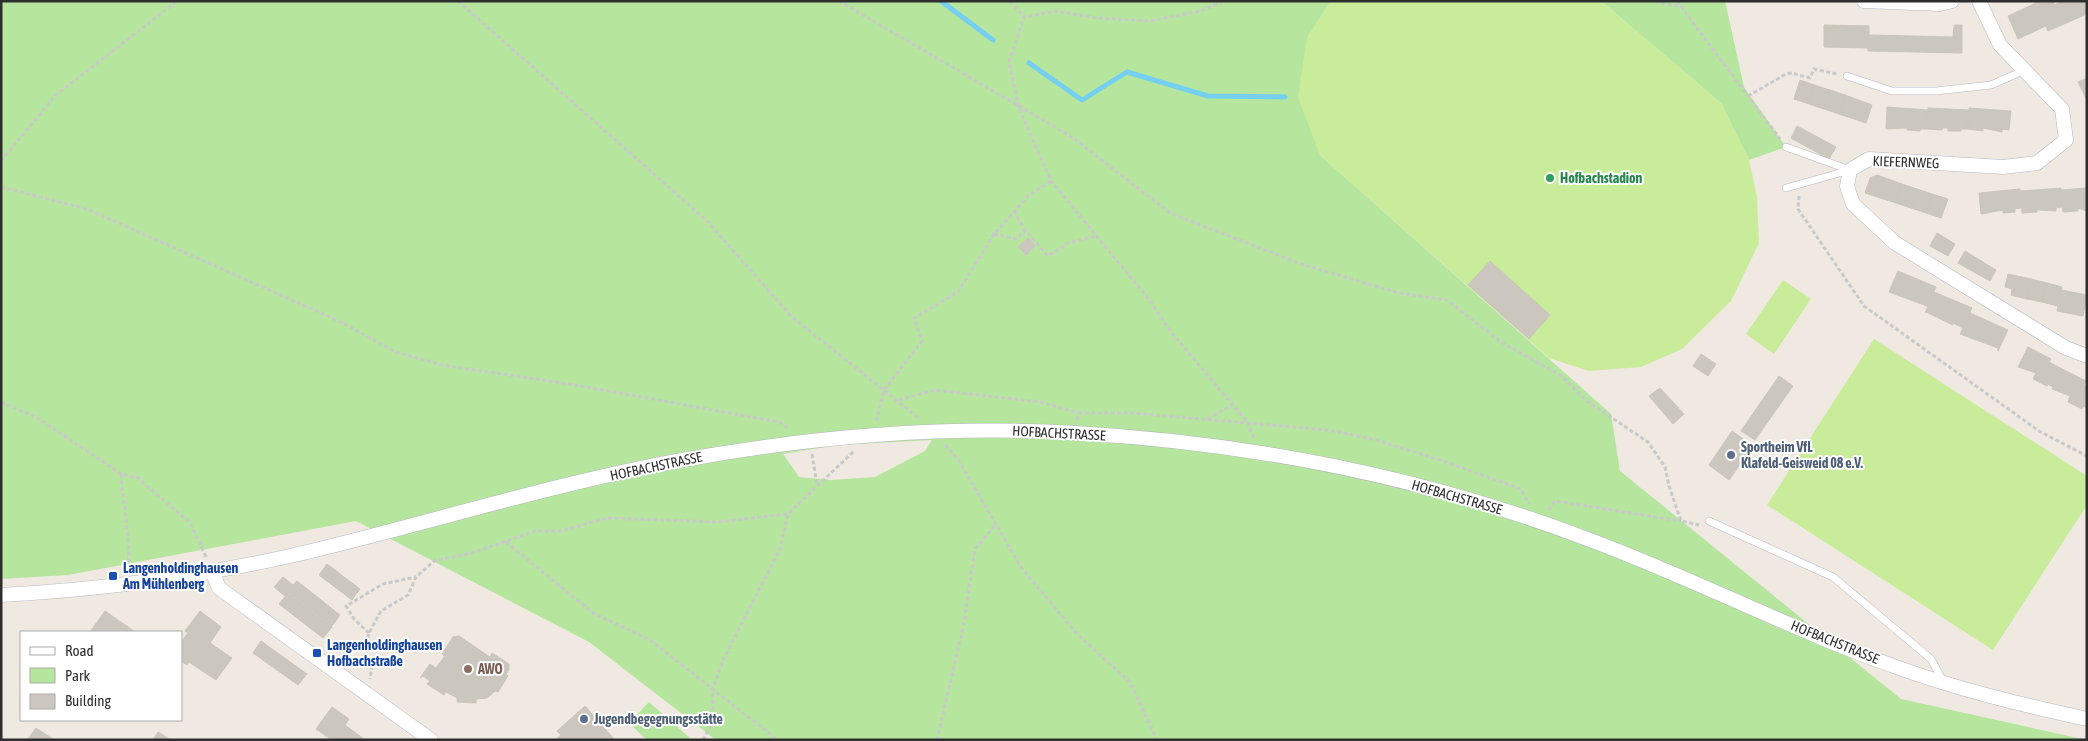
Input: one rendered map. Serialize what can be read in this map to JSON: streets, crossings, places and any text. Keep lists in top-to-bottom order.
{
  "streets": {
    "street": ["KIEFERNWEG", "HOFBACHSTRASSE"]
  },
  "places": {
    "other": [
      "Hofbachstadion",
      "Sportheim VfL Klafeld-Geisweid 08 e.V.",
      "AWO",
      "Jugendbegegnungsstätte"
    ],
    "transit": ["Langenholdinghausen Am Mühlenberg", "Langenholdinghausen Hofbachstraße"]
  },
  "legend": ["Road", "Park", "Building"]
}
